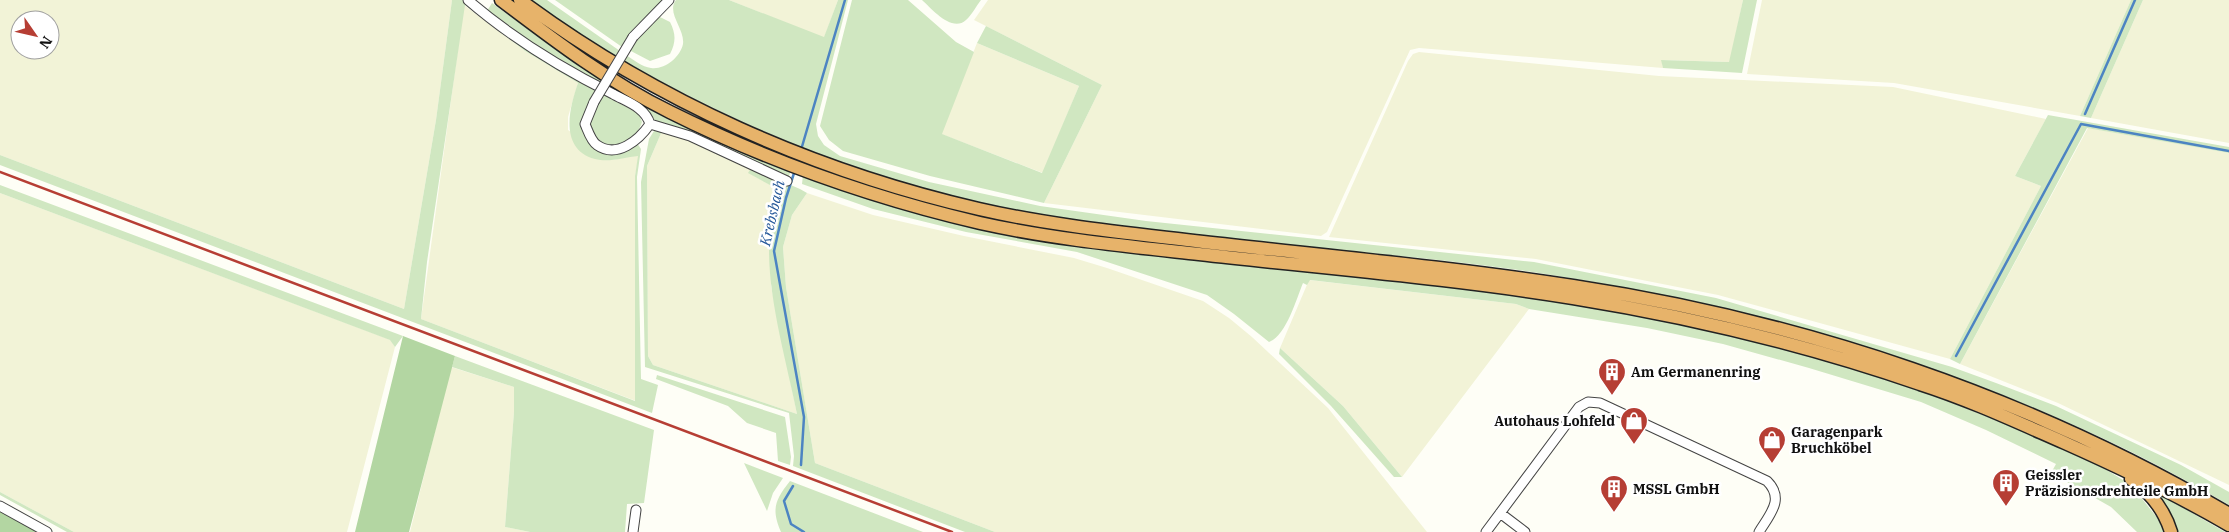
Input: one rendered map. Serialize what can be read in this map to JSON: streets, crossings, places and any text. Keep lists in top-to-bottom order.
{
  "water": ["Krebsbach"],
  "places": {
    "building": ["Am Germanenring", "Geissler Präzisionsdrehteile GmbH", "MSSL GmbH"],
    "shop": ["Autohaus Lohfeld", "Garagenpark Bruchköbel"]
  },
  "north": "bottom right"
}
